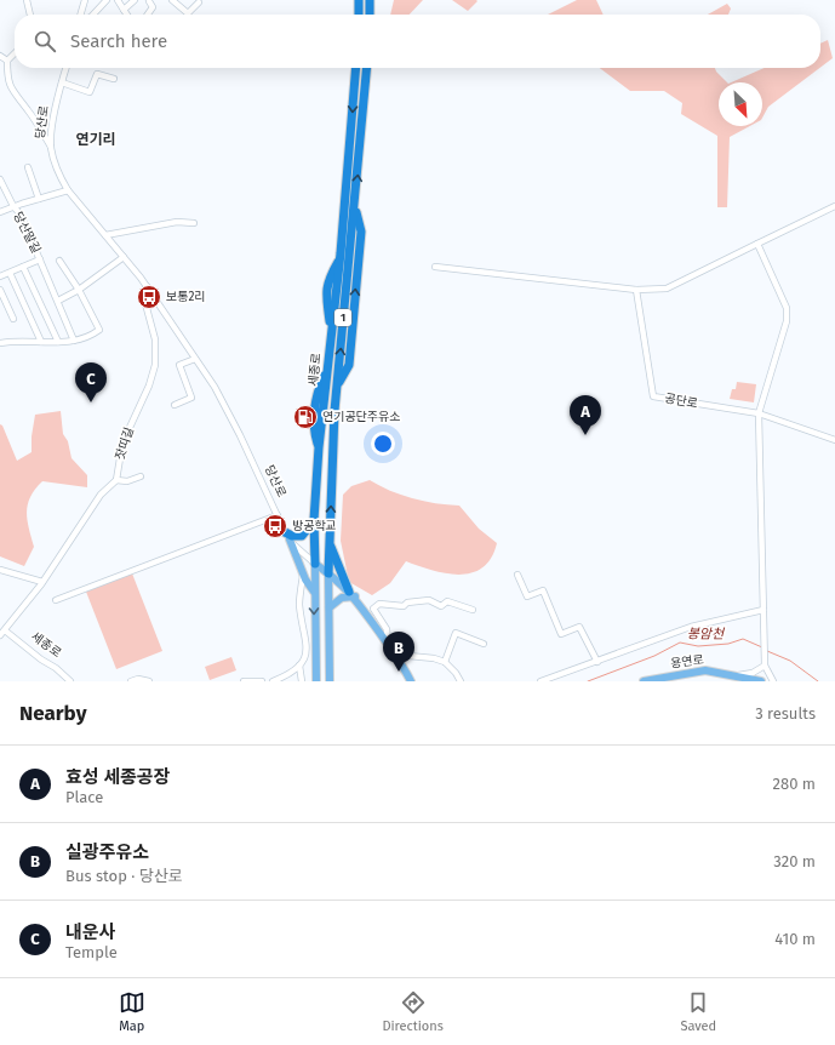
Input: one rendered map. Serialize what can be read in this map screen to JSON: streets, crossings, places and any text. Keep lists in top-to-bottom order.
{
  "streets": {
    "highway": ["1", "세종로"],
    "main road": ["당산로", "용연로"],
    "street": ["당산말길", "공단로", "잣띠길"]
  },
  "crossings": [
    ["당산로", "당산말길"],
    ["당산로", "세종로"],
    ["당산로", "잣띠길"]
  ],
  "districts": ["연기리"],
  "water": ["봉암천"],
  "places": {
    "bus stop": ["보통2리", "방공학교"],
    "fuel station": ["연기공단주유소"]
  },
  "north": "bottom right",
  "page": {
    "search": "Search here",
    "pins": ["C", "A", "B"],
    "heading": ["Nearby", "3 results"],
    "list": [
      {
        "mark": "A",
        "name": "효성 세종공장",
        "note": "Place",
        "value": "280 m"
      },
      {
        "mark": "B",
        "name": "실광주유소",
        "note": "Bus stop · 당산로",
        "value": "320 m"
      },
      {
        "mark": "C",
        "name": "내운사",
        "note": "Temple",
        "value": "410 m"
      }
    ],
    "nav": ["Map", "Directions", "Saved"]
  }
}
